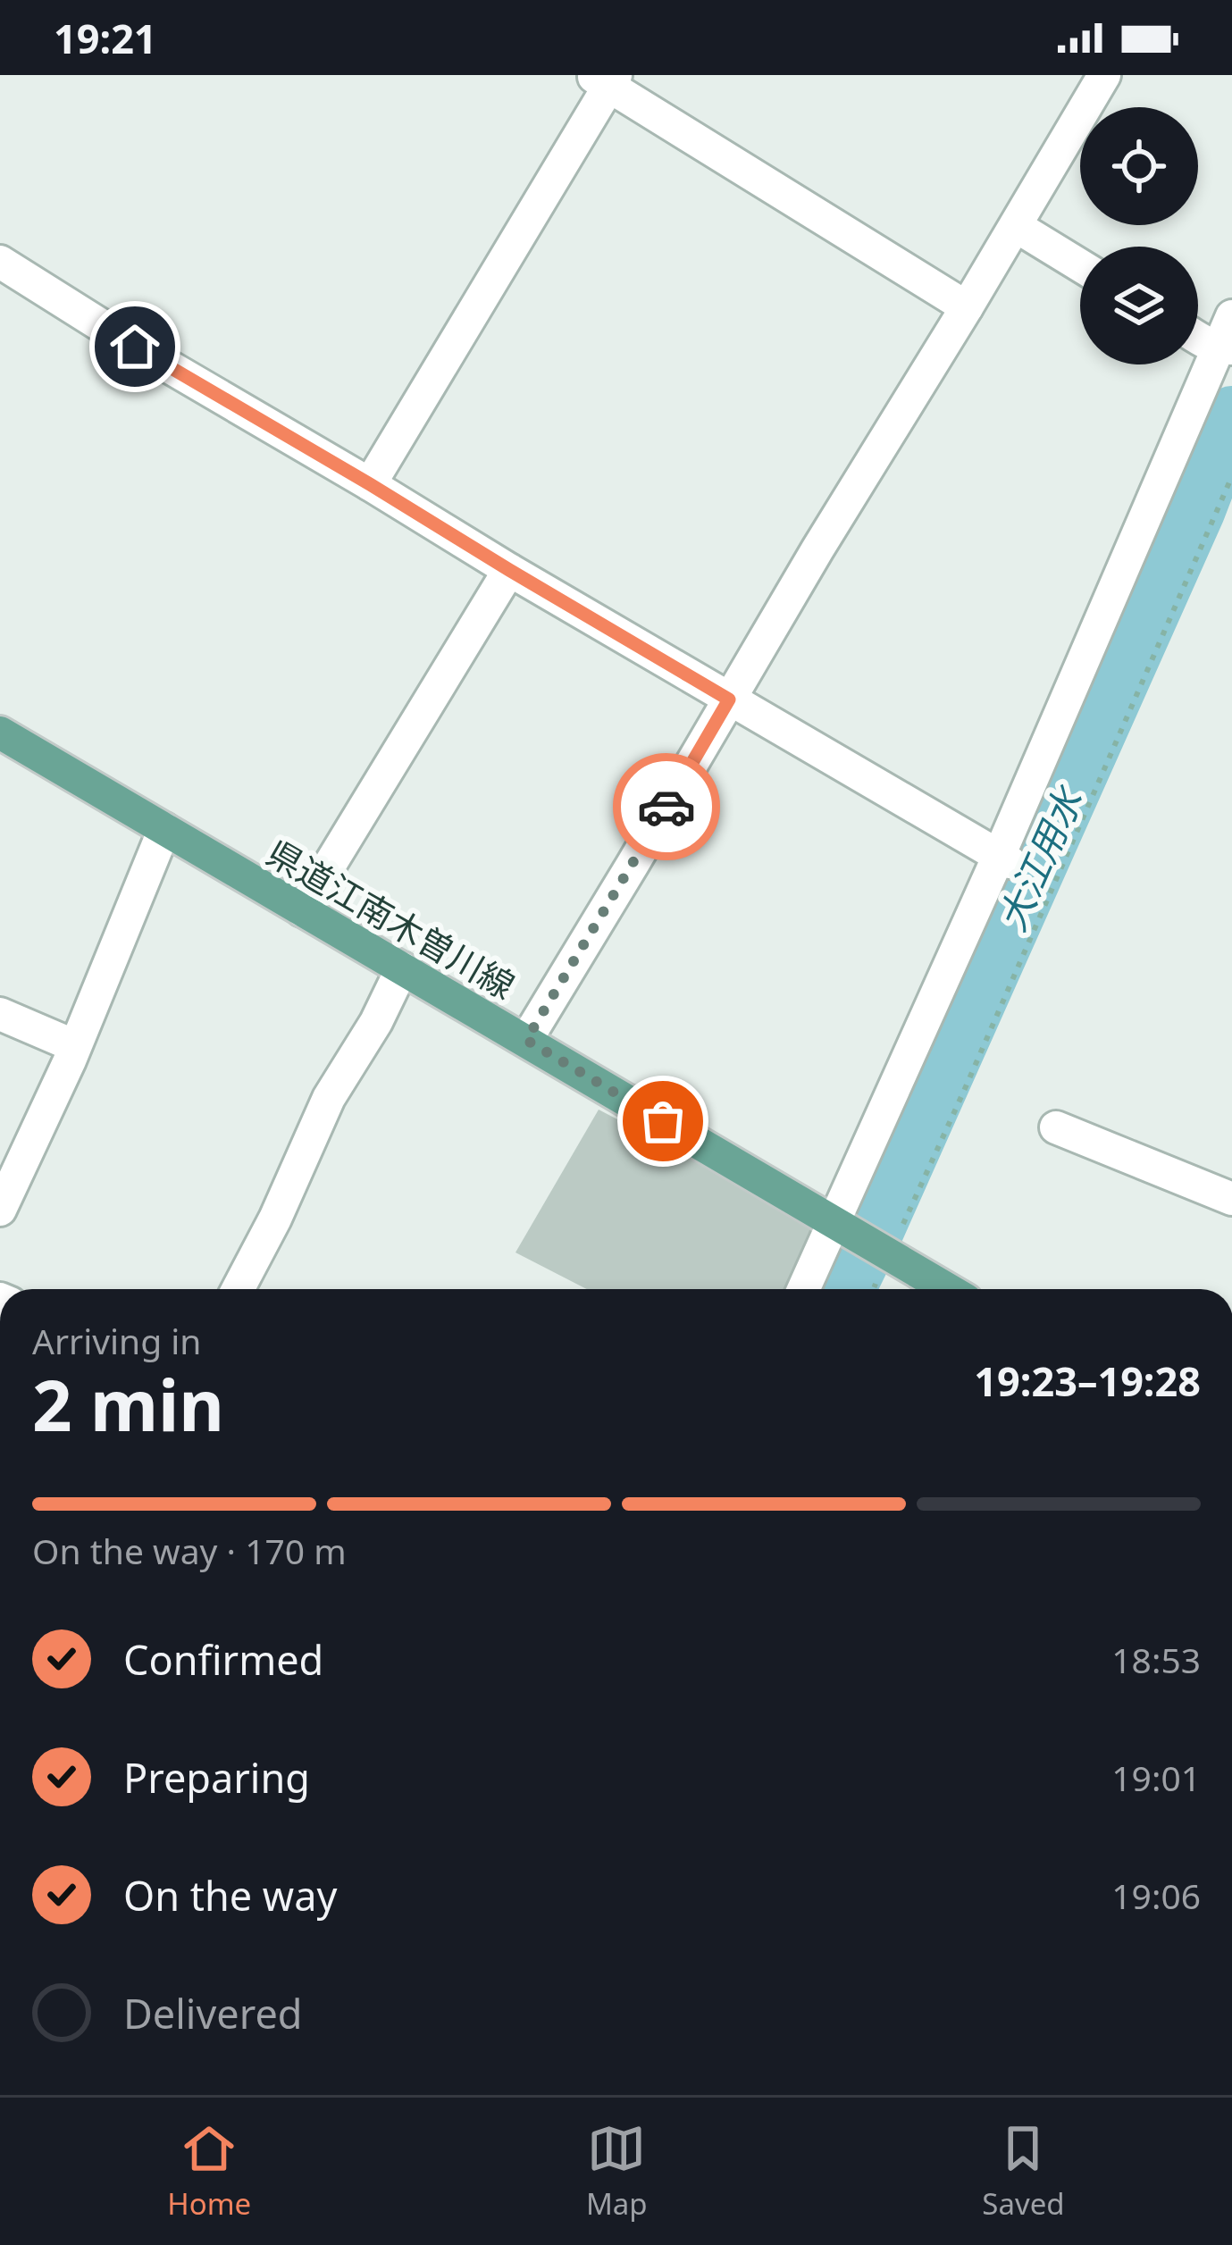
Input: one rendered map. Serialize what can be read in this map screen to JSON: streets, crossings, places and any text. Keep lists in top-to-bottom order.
{
  "streets": {
    "main road": ["県道江南木曽川線"]
  },
  "water": ["大江用水"],
  "page": {
    "status": "19:21",
    "heading": ["2 min", "Arriving in", "19:23–19:28"],
    "bar": "On the way · 170 m",
    "list": [
      ["Confirmed", "18:53"],
      ["Preparing", "19:01"],
      ["On the way", "19:06"],
      "Delivered"
    ],
    "tabs": ["Home", "Map", "Saved"]
  }
}
